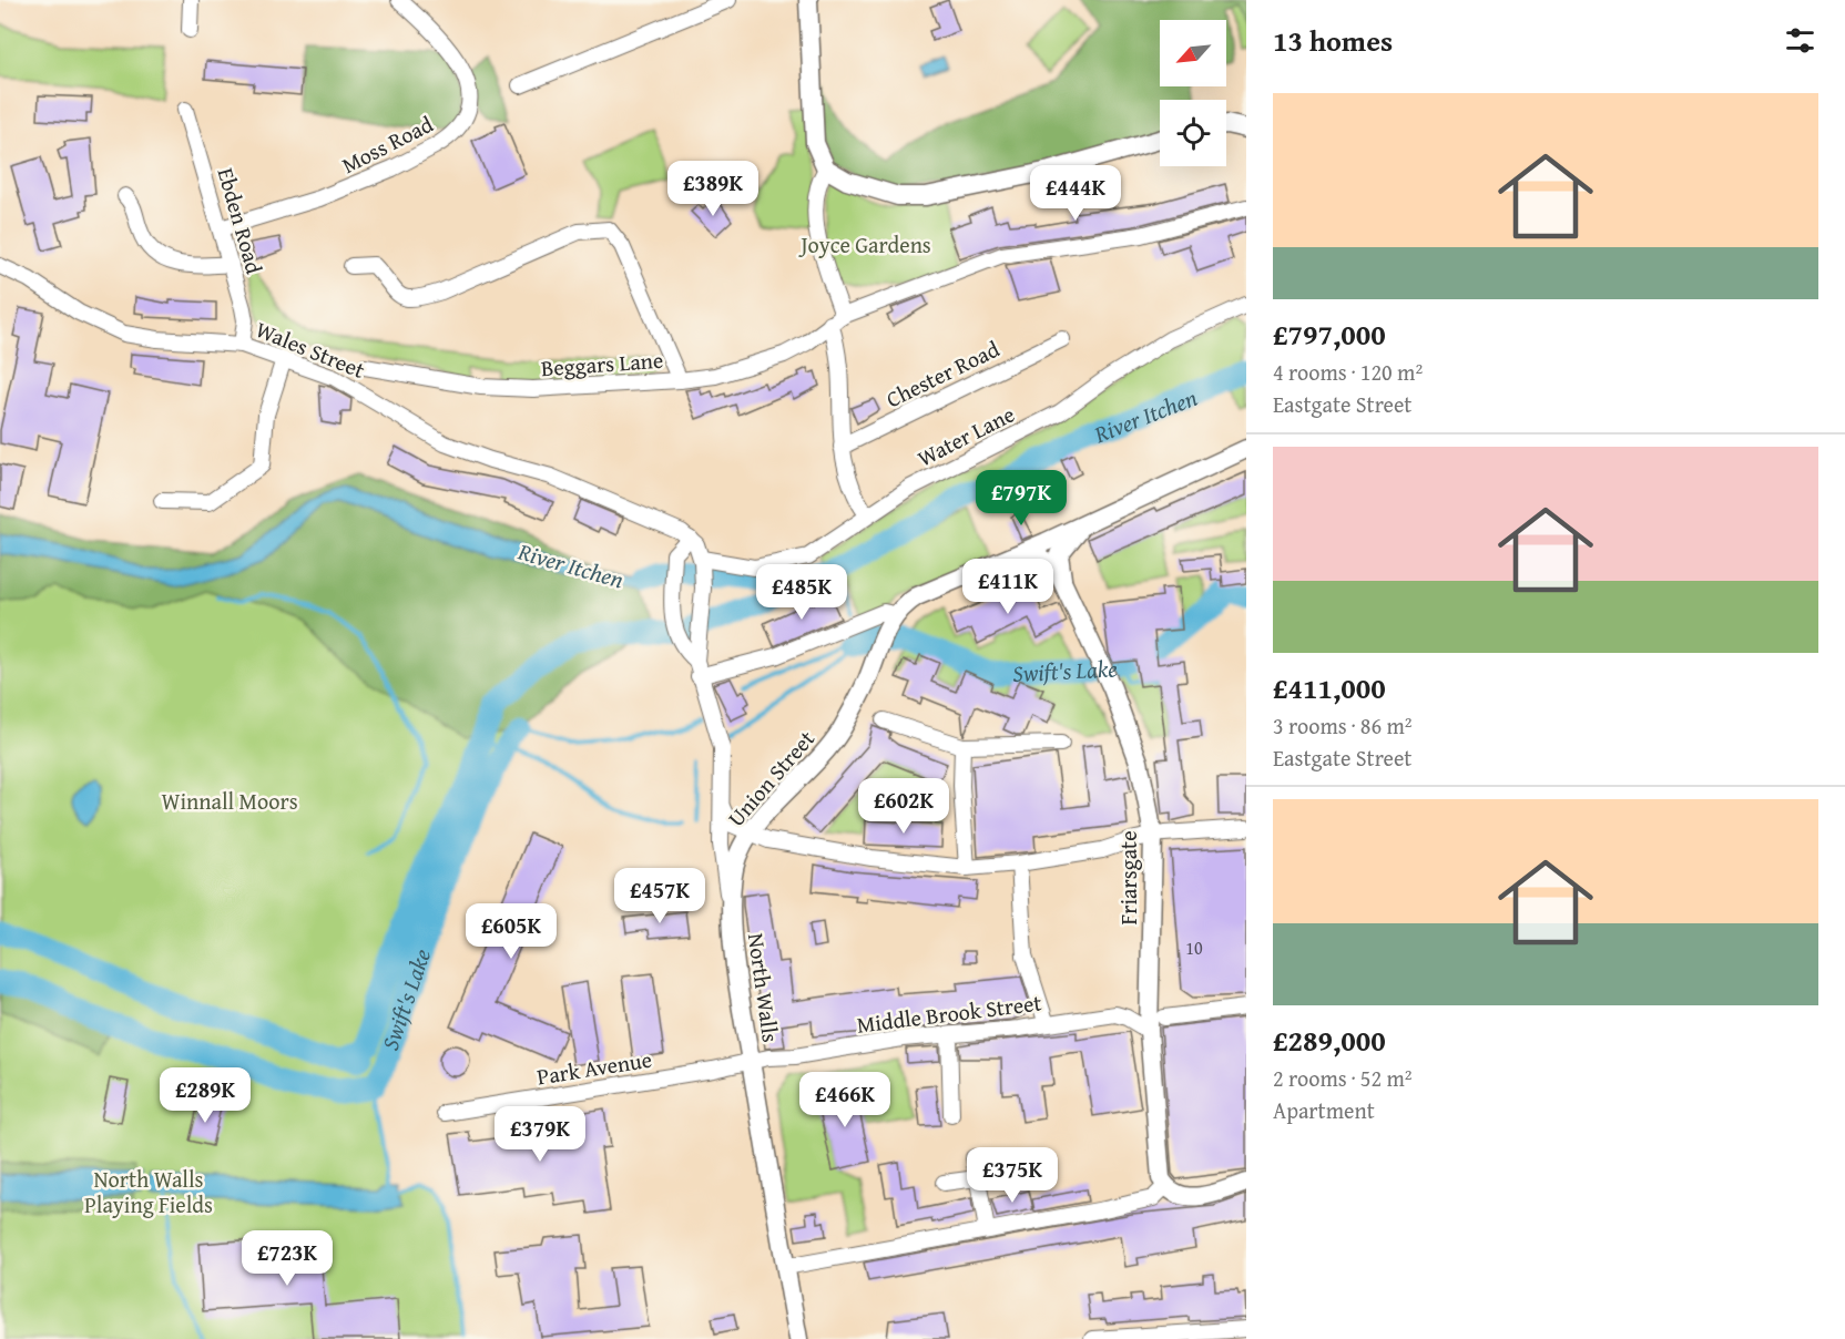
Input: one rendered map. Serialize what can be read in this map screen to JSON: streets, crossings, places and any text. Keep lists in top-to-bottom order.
{
  "streets": {
    "main road": ["Union Street", "Friarsgate", "North Walls"],
    "street": [
      "Moss Road",
      "Ebden Road",
      "Wales Street",
      "Beggars Lane",
      "Chester Road",
      "Water Lane",
      "Middle Brook Street",
      "Park Avenue"
    ]
  },
  "crossings": [
    ["Moss Road", "Ebden Road"],
    ["Ebden Road", "Wales Street"],
    ["Union Street", "North Walls"],
    ["Friarsgate", "Middle Brook Street"],
    ["North Walls", "Middle Brook Street"],
    ["North Walls", "Park Avenue"],
    ["Middle Brook Street", "Park Avenue"]
  ],
  "water": ["River Itchen", "Swift's Lake"],
  "parks": ["Joyce Gardens", "Winnall Moors", "North Walls Playing Fields"],
  "house_numbers": ["10"],
  "north": "bottom left",
  "page": {
    "heading": "13 homes",
    "list": [
      {
        "name": "£797,000",
        "note": "4 rooms · 120 m² · Eastgate Street"
      },
      {
        "name": "£411,000",
        "note": "3 rooms · 86 m² · Eastgate Street"
      },
      {
        "name": "£289,000",
        "note": "2 rooms · 52 m² · Apartment"
      }
    ],
    "price": [
      "£389K",
      "£444K",
      "£797K",
      "£411K",
      "£485K",
      "£602K",
      "£457K",
      "£605K",
      "£289K",
      "£466K",
      "£379K",
      "£375K",
      "£723K"
    ]
  }
}
